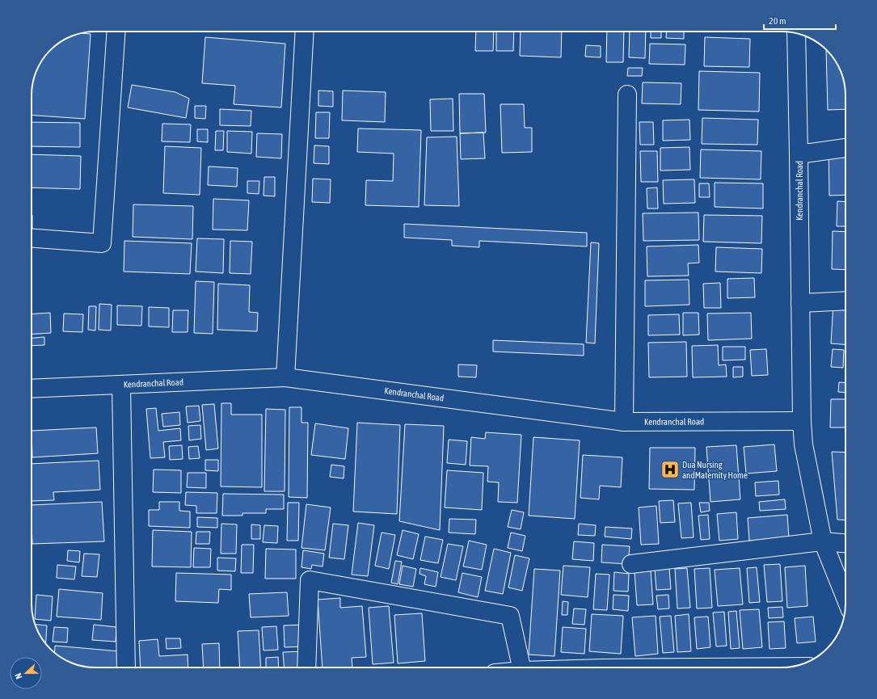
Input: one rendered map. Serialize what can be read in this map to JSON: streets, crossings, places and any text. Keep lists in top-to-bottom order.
{
  "streets": {
    "street": ["Kendranchal Road"]
  },
  "places": {
    "hospital": ["Dua Nursing andMaternity Home"]
  },
  "scale_bar": "20 m",
  "north": "left"
}
